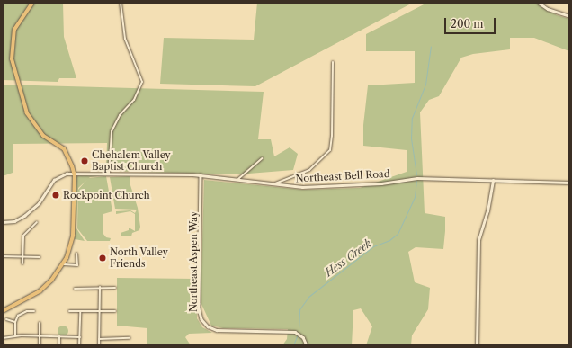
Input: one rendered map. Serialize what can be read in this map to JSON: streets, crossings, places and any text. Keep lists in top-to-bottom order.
{
  "streets": {
    "main road": ["Northeast Bell Road", "Northeast Aspen Way"]
  },
  "crossings": [
    ["Northeast Bell Road", "Northeast Aspen Way"]
  ],
  "water": ["Hess Creek"],
  "places": ["Chehalem Valley Baptist Church", "Rockpoint Church", "North Valley Friends"],
  "scale_bar": "200 m"
}
